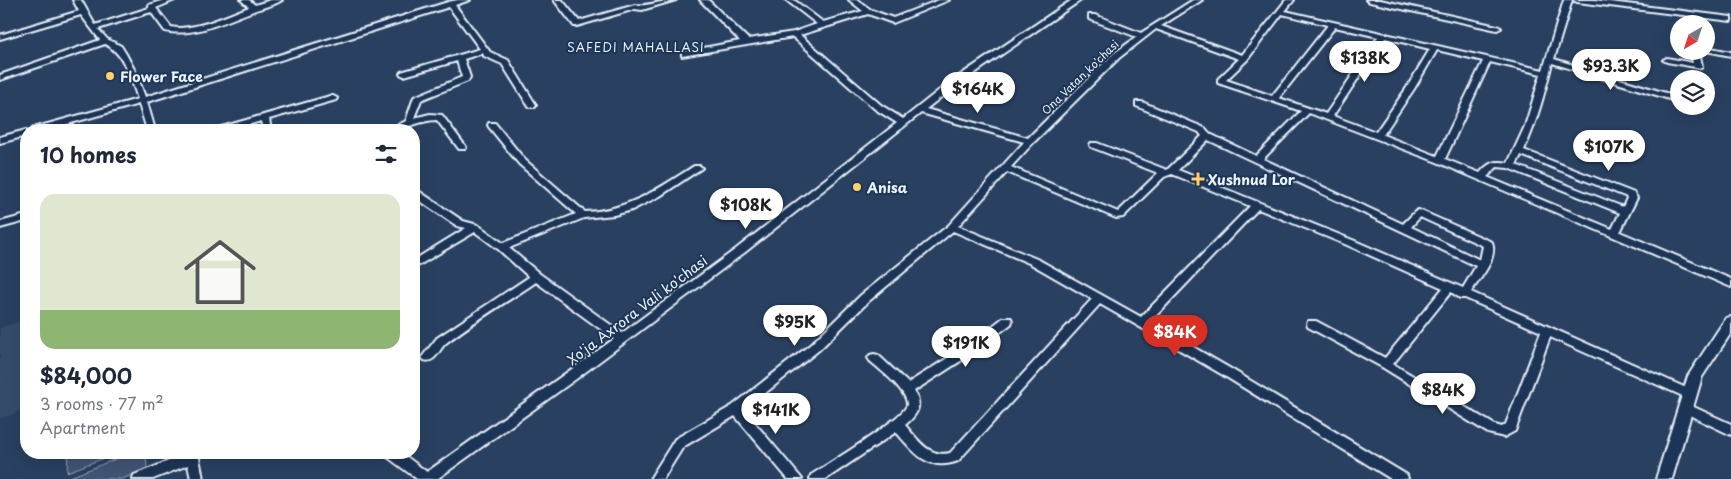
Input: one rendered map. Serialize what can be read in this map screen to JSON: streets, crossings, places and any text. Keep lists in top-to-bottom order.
{
  "streets": {
    "street": ["Ona Vatan ko'chasi", "Xo'ja Axrora Vali ko'chasi"]
  },
  "districts": ["SAFEDI MAHALLASI"],
  "places": {
    "other": ["Flower Face", "Anisa"],
    "health": ["Xushnud Lor"]
  },
  "north": "bottom left",
  "page": {
    "price": [
      "$138K",
      "$93.3K",
      "$164K",
      "$107K",
      "$108K",
      "$95K",
      "$84K",
      "$191K",
      "$84K",
      "$141K"
    ],
    "heading": "10 homes",
    "list": [
      {
        "name": "$84,000",
        "note": "3 rooms · 77 m² · Apartment"
      }
    ]
  }
}
